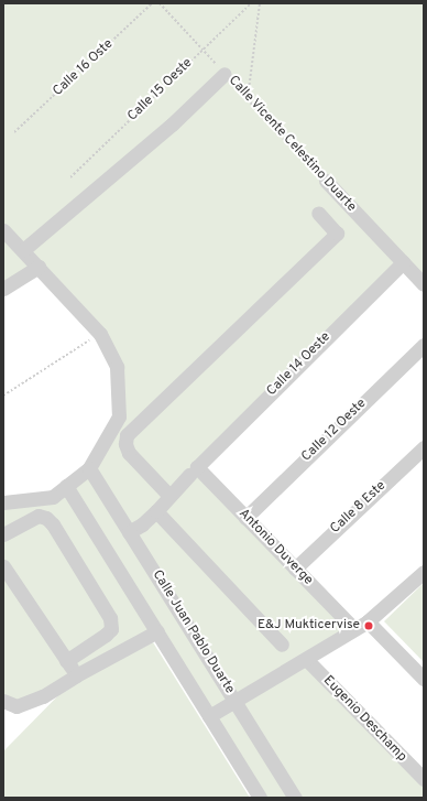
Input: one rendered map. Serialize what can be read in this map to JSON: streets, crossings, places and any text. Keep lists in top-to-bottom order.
{
  "streets": {
    "street": [
      "Calle Vicente Celestino Duarte",
      "Calle 14 Oeste",
      "Calle 12 Oeste",
      "Calle 8 Este",
      "Antonio Duverge",
      "Calle Juan Pablo Duarte",
      "Eugenio Deschamp"
    ],
    "path": ["Calle 16 Oste", "Calle 15 Oeste"]
  },
  "crossings": [
    ["Calle 15 Oeste", "Calle Vicente Celestino Duarte"],
    ["Calle Vicente Celestino Duarte", "Calle 14 Oeste"],
    ["Calle 14 Oeste", "Antonio Duverge"],
    ["Calle 14 Oeste", "Calle Juan Pablo Duarte"],
    ["Calle 12 Oeste", "Antonio Duverge"],
    ["Calle 8 Este", "Antonio Duverge"]
  ],
  "places": ["E&J Mukticervise"]
}
